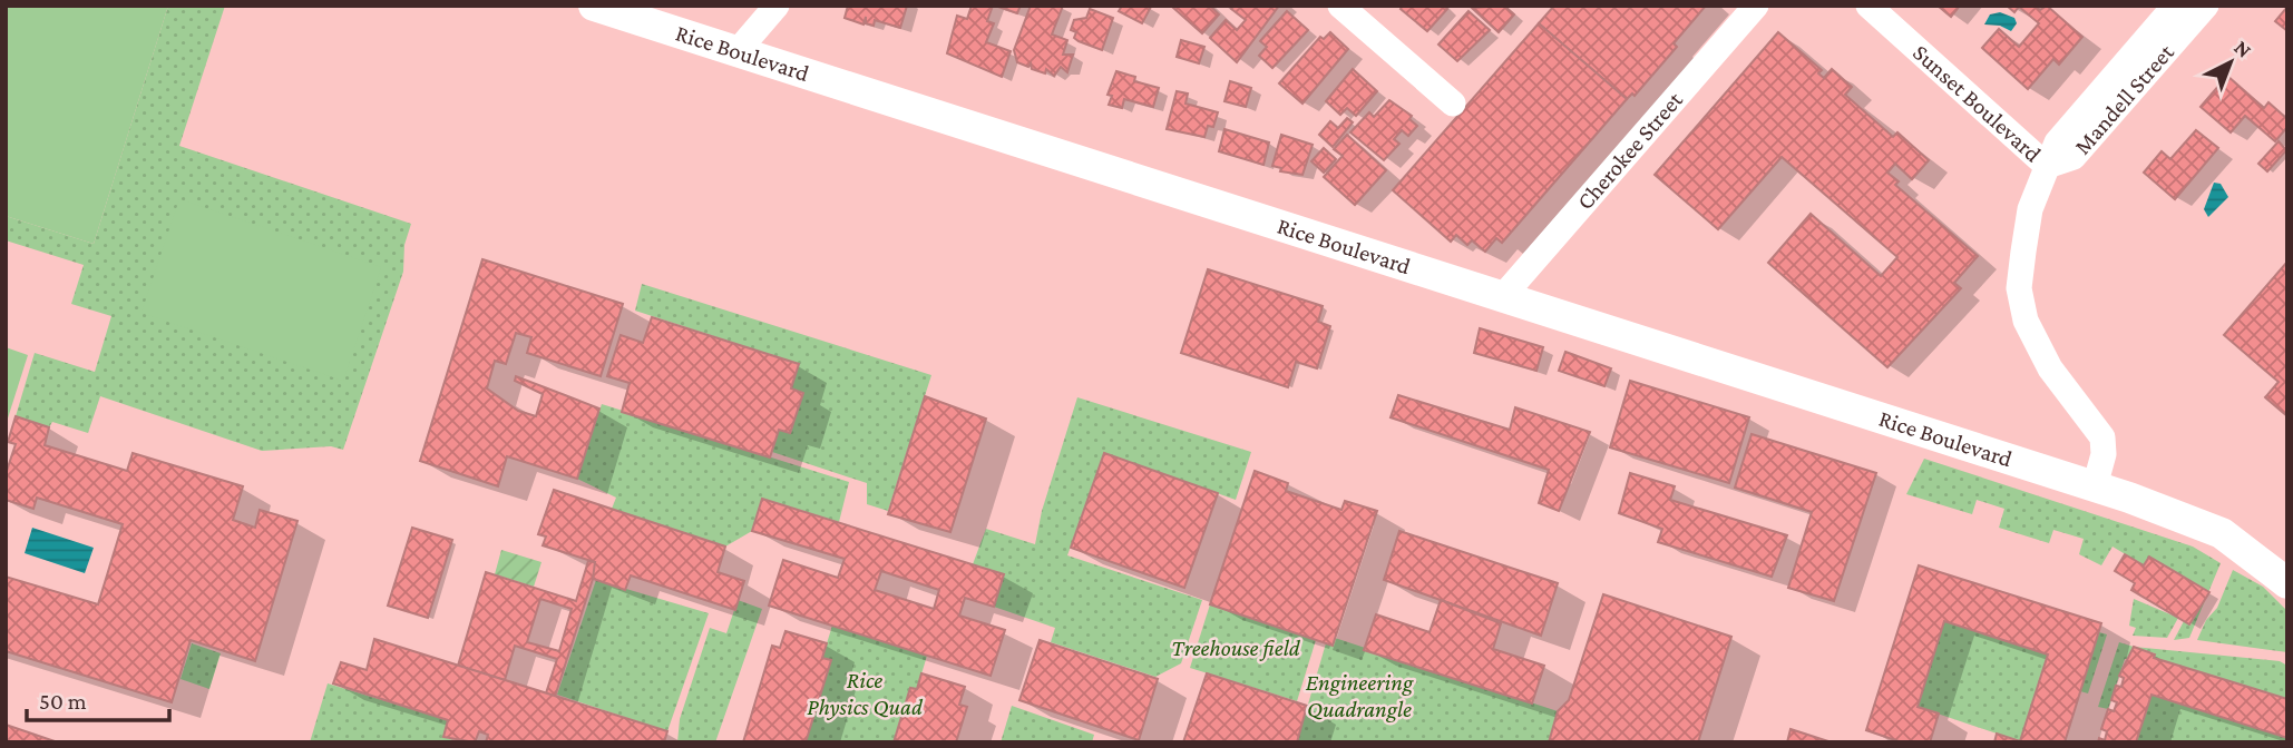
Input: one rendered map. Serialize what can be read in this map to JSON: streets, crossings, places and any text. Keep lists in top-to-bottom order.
{
  "streets": {
    "main road": ["Rice Boulevard"],
    "street": ["Mandell Street", "Sunset Boulevard", "Cherokee Street"]
  },
  "crossings": [
    ["Rice Boulevard", "Sunset Boulevard"],
    ["Rice Boulevard", "Cherokee Street"],
    ["Mandell Street", "Sunset Boulevard"]
  ],
  "parks": ["Treehouse field", "Rice Physics Quad", "Engineering Quadrangle"],
  "scale_bar": "50 m",
  "north": "top right"
}
